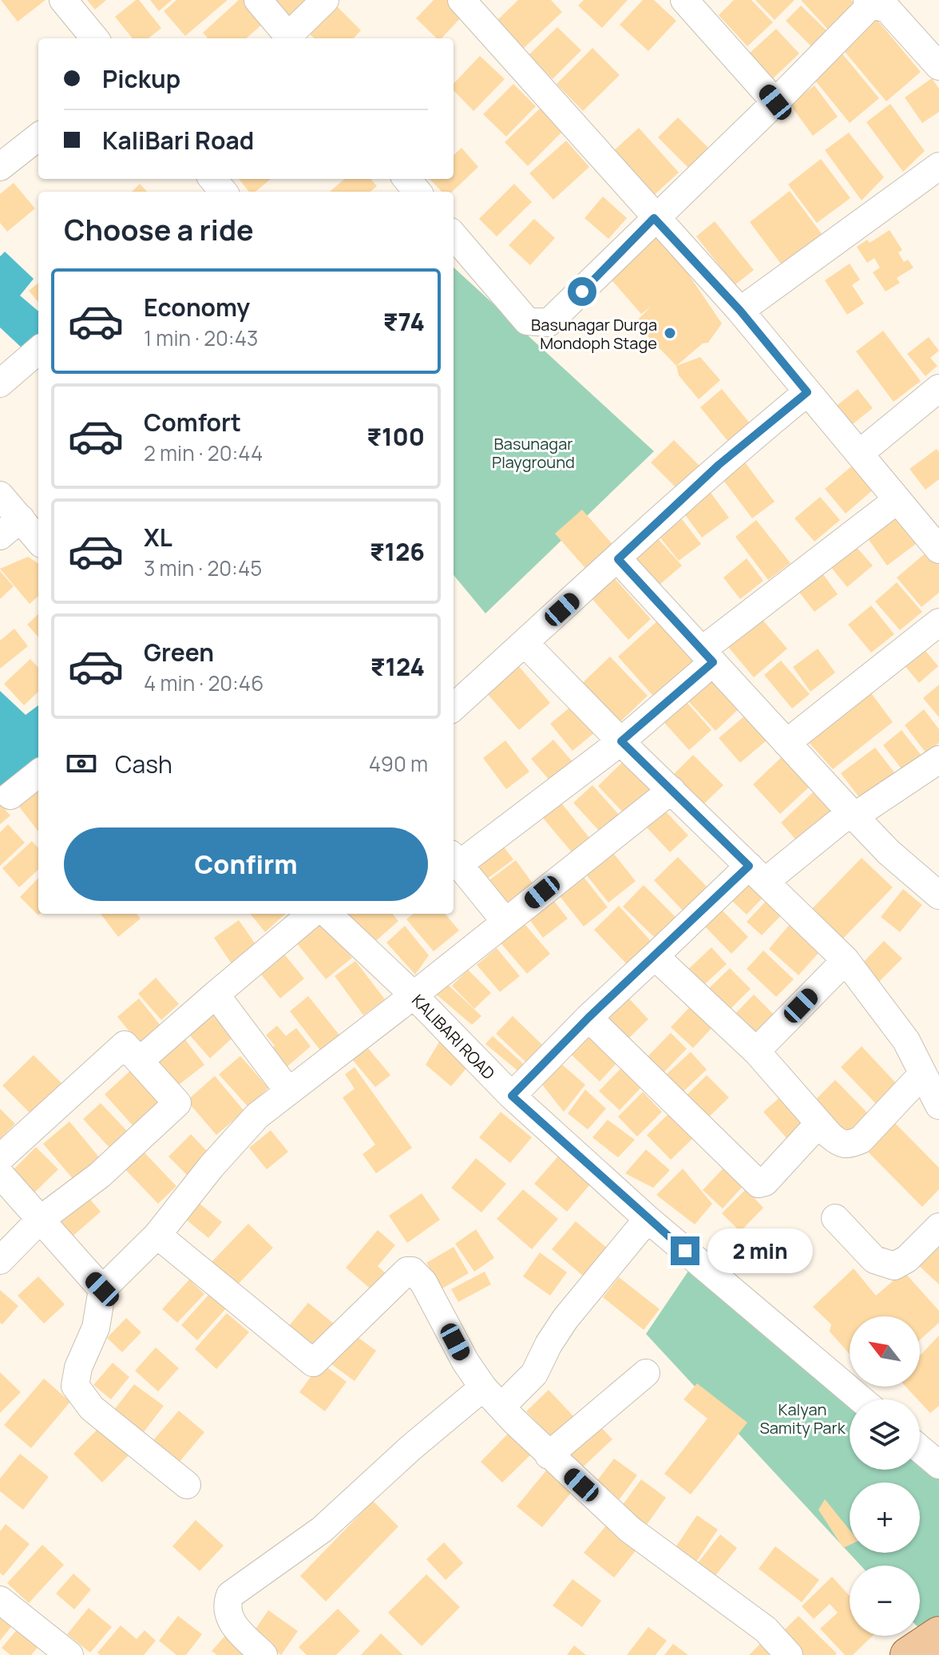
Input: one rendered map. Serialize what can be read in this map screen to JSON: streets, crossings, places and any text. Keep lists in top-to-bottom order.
{
  "streets": {
    "street": ["KALIBARI ROAD"]
  },
  "parks": ["Basunagar Playground", "Kalyan Samity Park"],
  "places": ["Basunagar Durga Mondoph Stage"],
  "north": "top left",
  "page": {
    "banner": ["Pickup", "KaliBari Road"],
    "heading": "Choose a ride",
    "list": [
      {
        "name": "Economy",
        "note": "1 min · 20:43",
        "value": "₹74"
      },
      {
        "name": "Comfort",
        "note": "2 min · 20:44",
        "value": "₹100"
      },
      {
        "name": "XL",
        "note": "3 min · 20:45",
        "value": "₹126"
      },
      {
        "name": "Green",
        "note": "4 min · 20:46",
        "value": "₹124"
      }
    ],
    "pay": ["Cash", "490 m"],
    "buttons": "Confirm",
    "bubble": "2 min",
    "map_buttons": ["+", "−"]
  }
}
